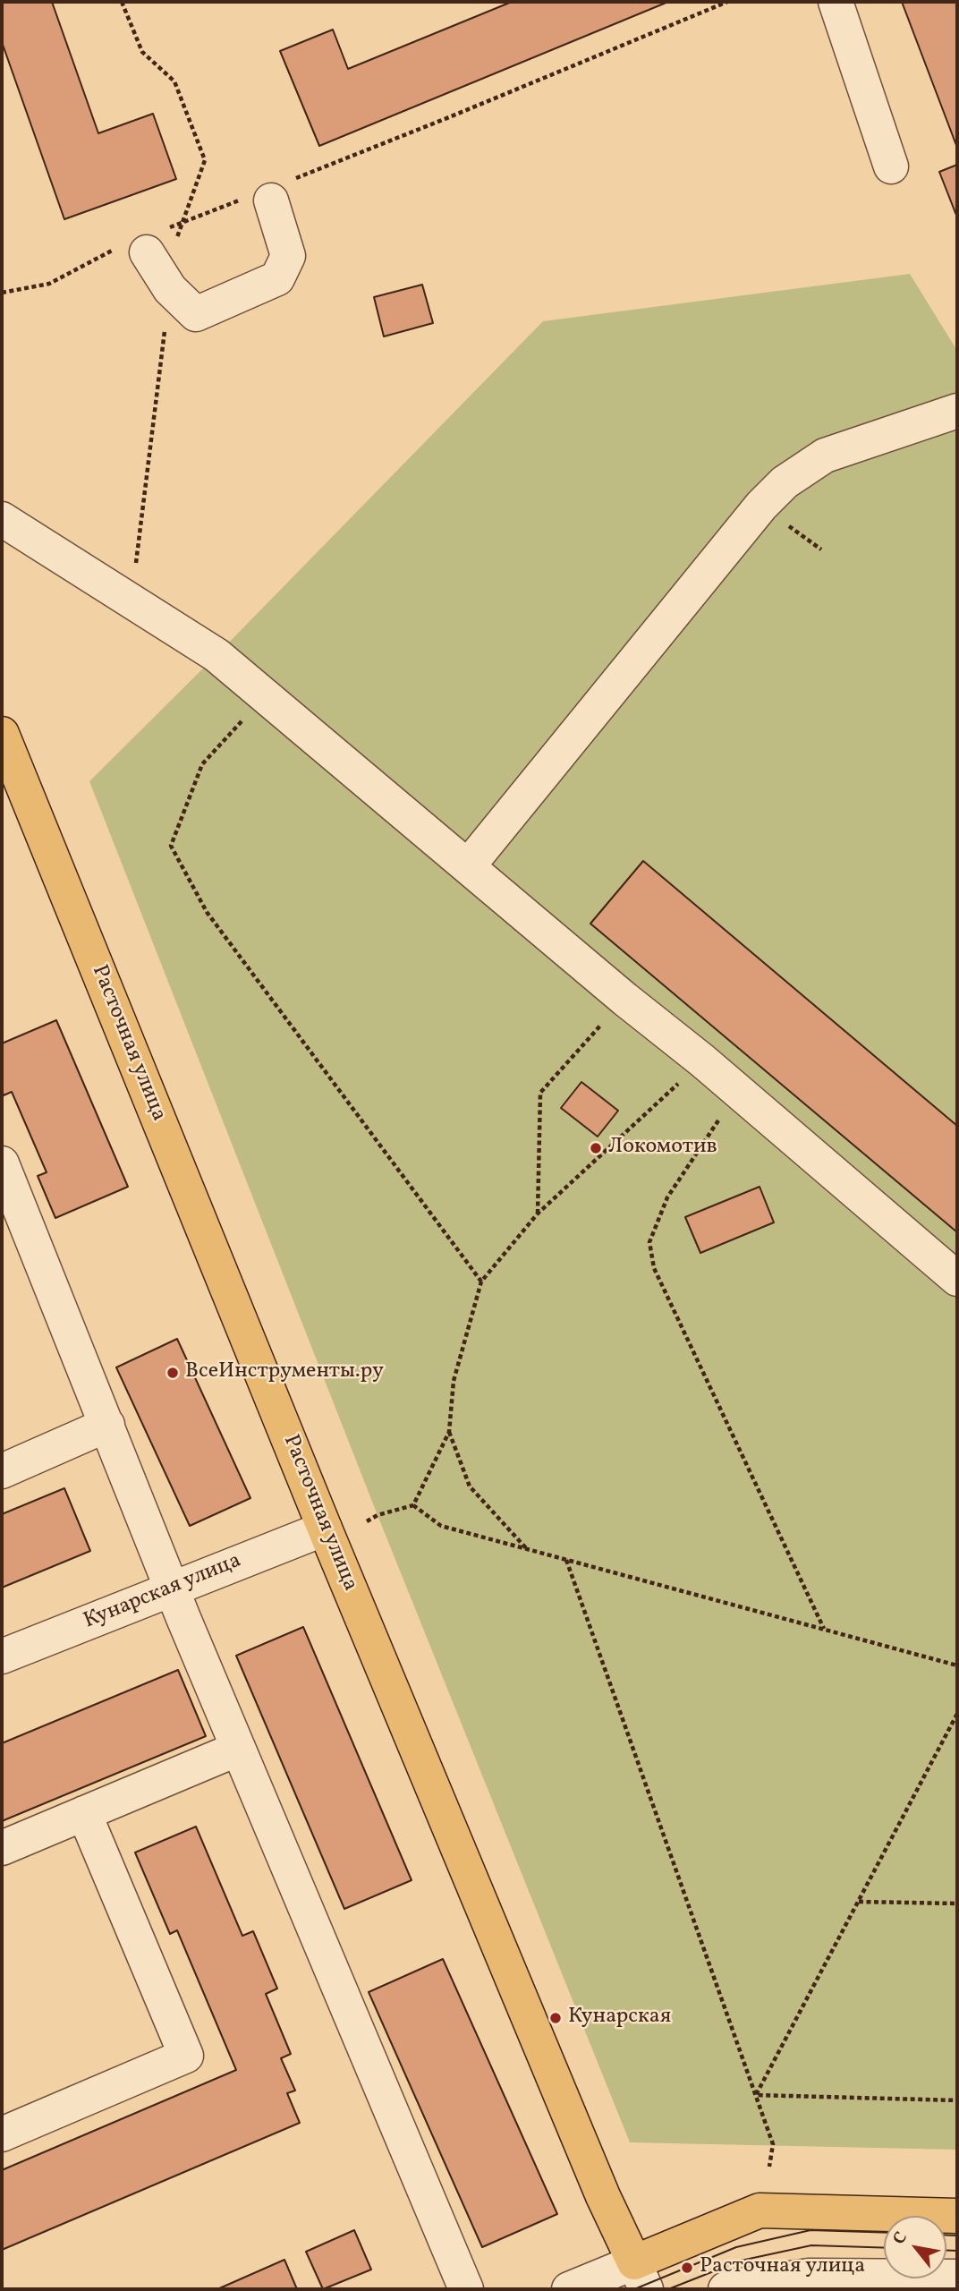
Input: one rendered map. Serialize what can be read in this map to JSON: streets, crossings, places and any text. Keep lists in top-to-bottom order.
{
  "streets": {
    "main road": ["Расточная улица"],
    "street": ["Кунарская улица"]
  },
  "crossings": [
    ["Расточная улица", "Кунарская улица"]
  ],
  "places": [
    "Локомотив",
    "ВсеИнструменты.ру",
    "Кунарская",
    "Расточная улица"
  ],
  "north": "top left"
}
